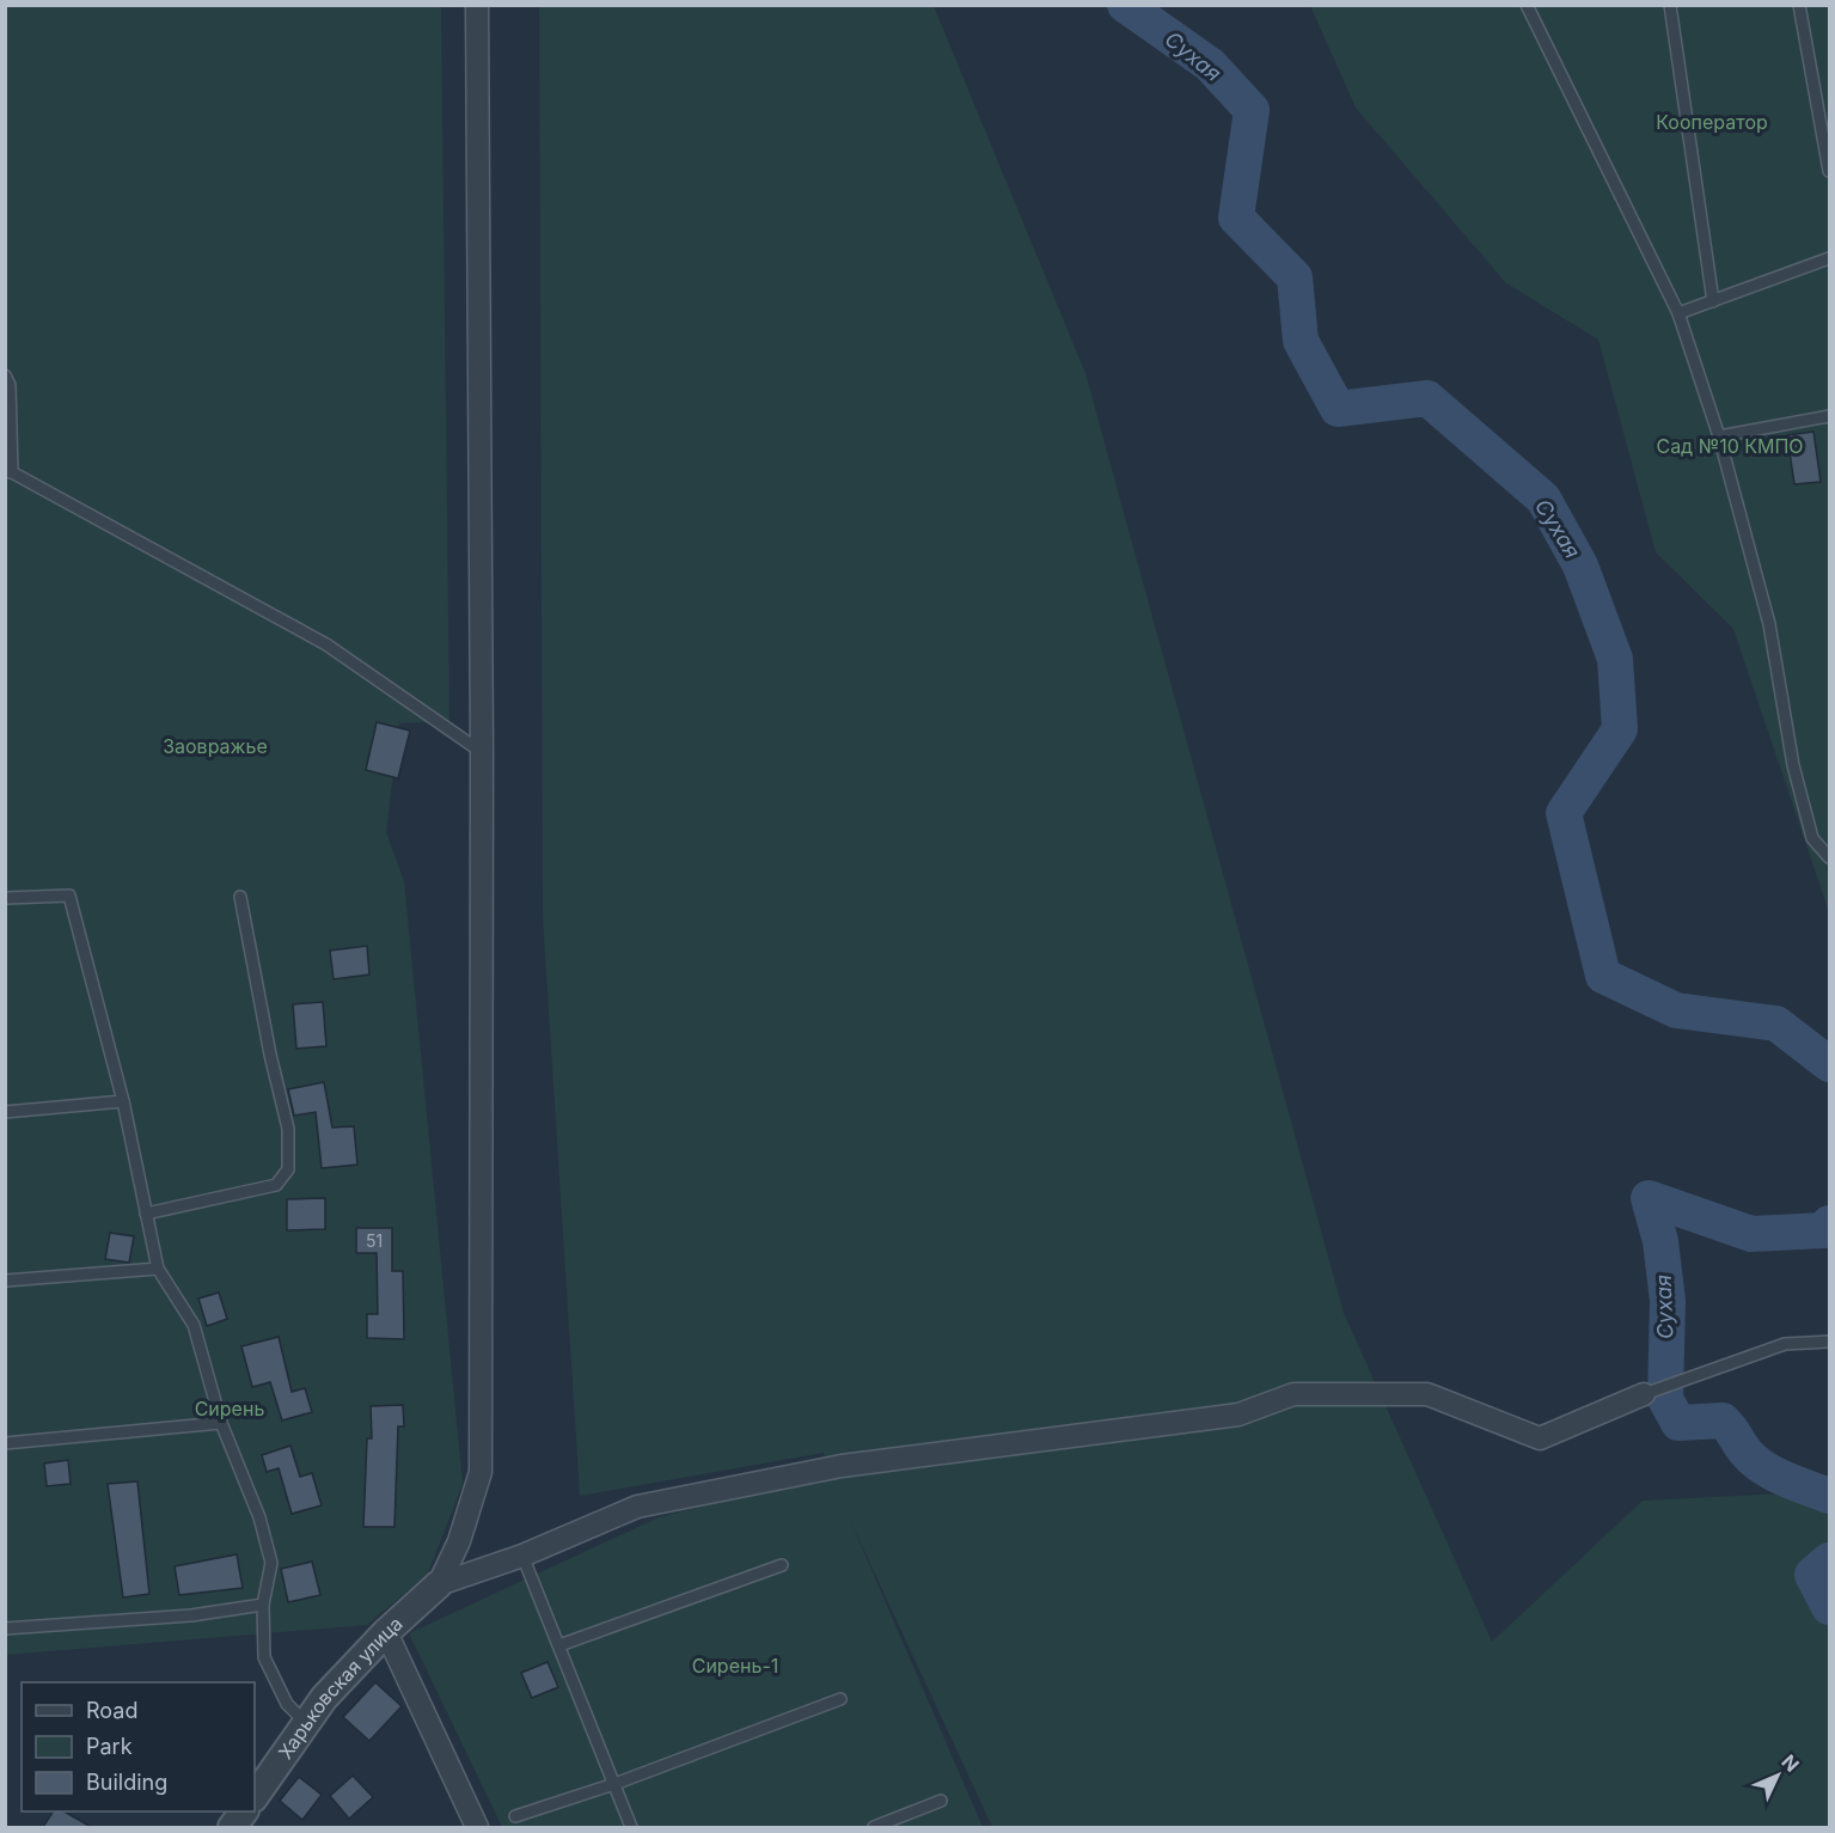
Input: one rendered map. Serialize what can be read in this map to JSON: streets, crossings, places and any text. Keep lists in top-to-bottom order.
{
  "streets": {
    "street": ["Харьковская улица"]
  },
  "water": ["Сухая"],
  "parks": [
    "Кооператор",
    "Сад №10 КМПО",
    "Заовражье",
    "Сирень",
    "Сирень-1"
  ],
  "house_numbers": ["51"],
  "legend": ["Road", "Park", "Building"],
  "north": "top right"
}
